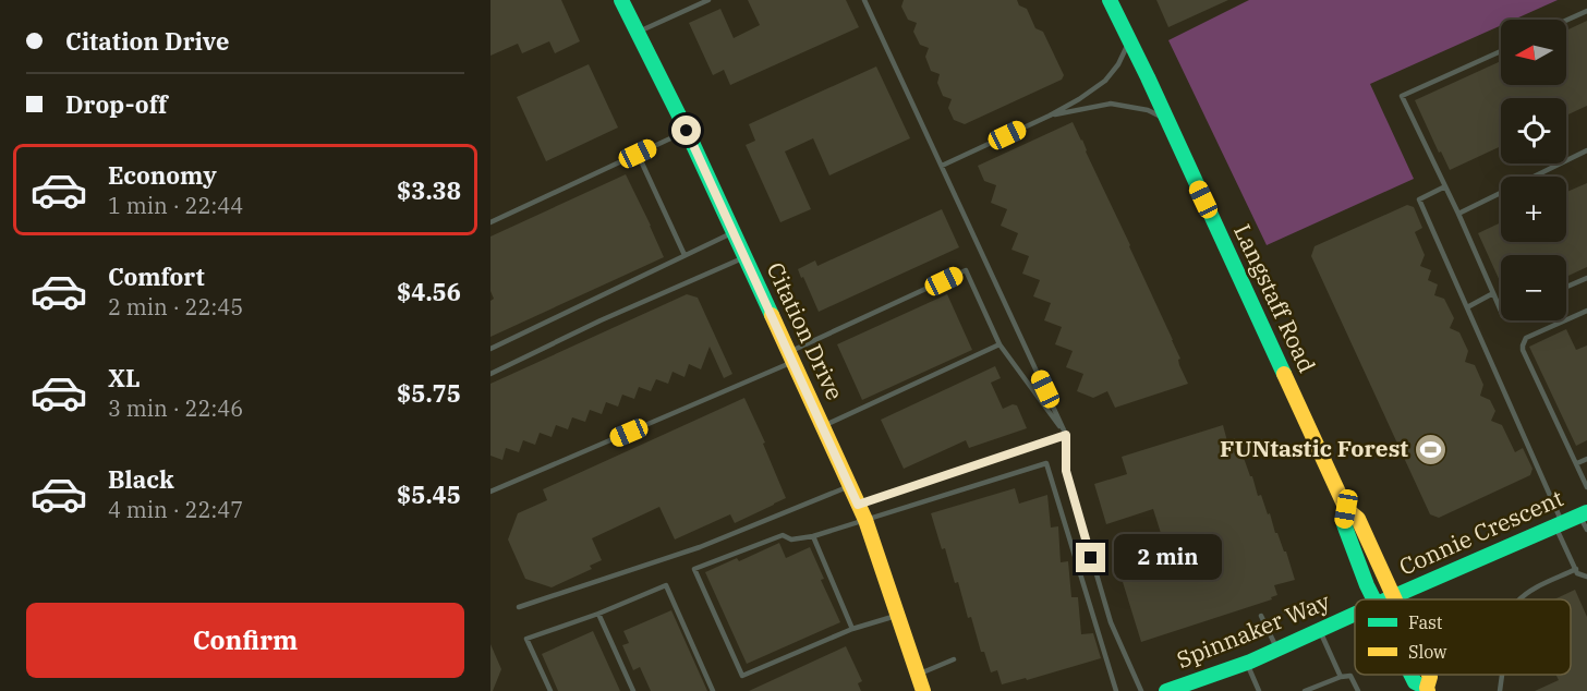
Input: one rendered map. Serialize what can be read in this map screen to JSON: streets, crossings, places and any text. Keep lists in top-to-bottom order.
{
  "streets": {
    "street": [
      "Langstaff Road",
      "Citation Drive",
      "Connie Crescent",
      "Spinnaker Way"
    ]
  },
  "crossings": [
    ["Langstaff Road", "Connie Crescent"],
    ["Langstaff Road", "Spinnaker Way"],
    ["Connie Crescent", "Spinnaker Way"]
  ],
  "places": {
    "sports": ["FUNtastic Forest"]
  },
  "legend": ["Fast", "Slow"],
  "north": "left",
  "page": {
    "banner": ["Citation Drive", "Drop-off"],
    "map_buttons": ["+", "−"],
    "list": [
      {
        "name": "Economy",
        "note": "1 min · 22:44",
        "value": "$3.38"
      },
      {
        "name": "Comfort",
        "note": "2 min · 22:45",
        "value": "$4.56"
      },
      {
        "name": "XL",
        "note": "3 min · 22:46",
        "value": "$5.75"
      },
      {
        "name": "Black",
        "note": "4 min · 22:47",
        "value": "$5.45"
      }
    ],
    "bubble": "2 min",
    "buttons": "Confirm"
  }
}
